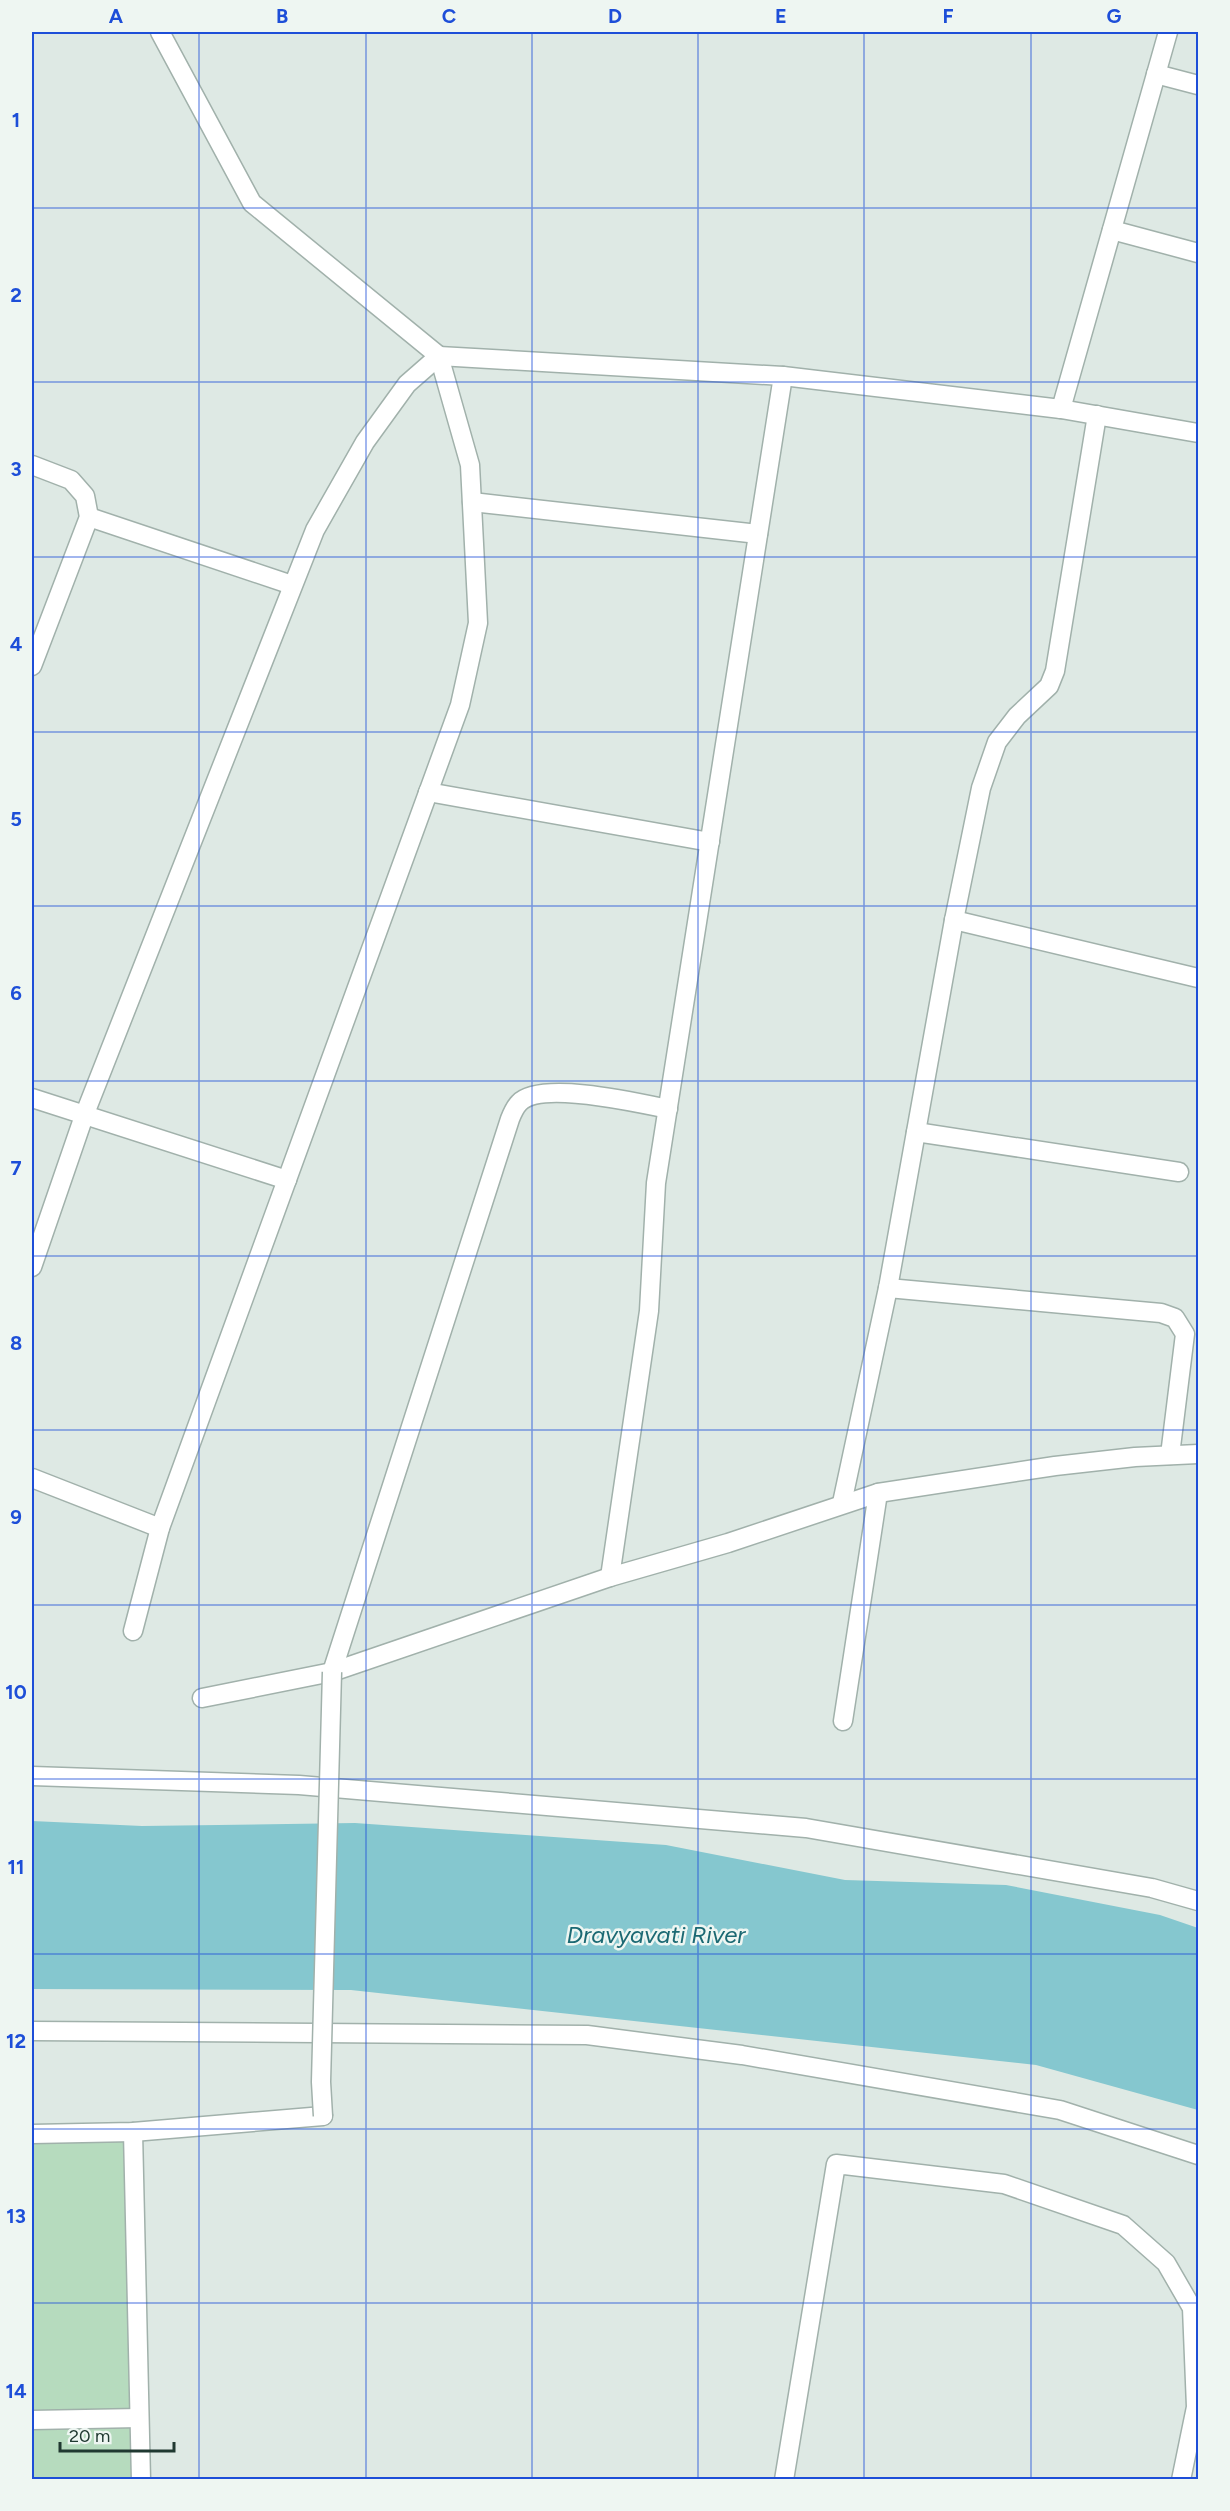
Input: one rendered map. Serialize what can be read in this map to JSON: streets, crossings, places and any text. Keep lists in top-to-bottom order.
{
  "water": ["Dravyavati River"],
  "scale_bar": "20 m",
  "grid": {
    "columns": [
      "A",
      "B",
      "C",
      "D",
      "E",
      "F",
      "G"
    ],
    "rows": [
      "1",
      "2",
      "3",
      "4",
      "5",
      "6",
      "7",
      "8",
      "9",
      "10",
      "11",
      "12",
      "13",
      "14"
    ]
  }
}
